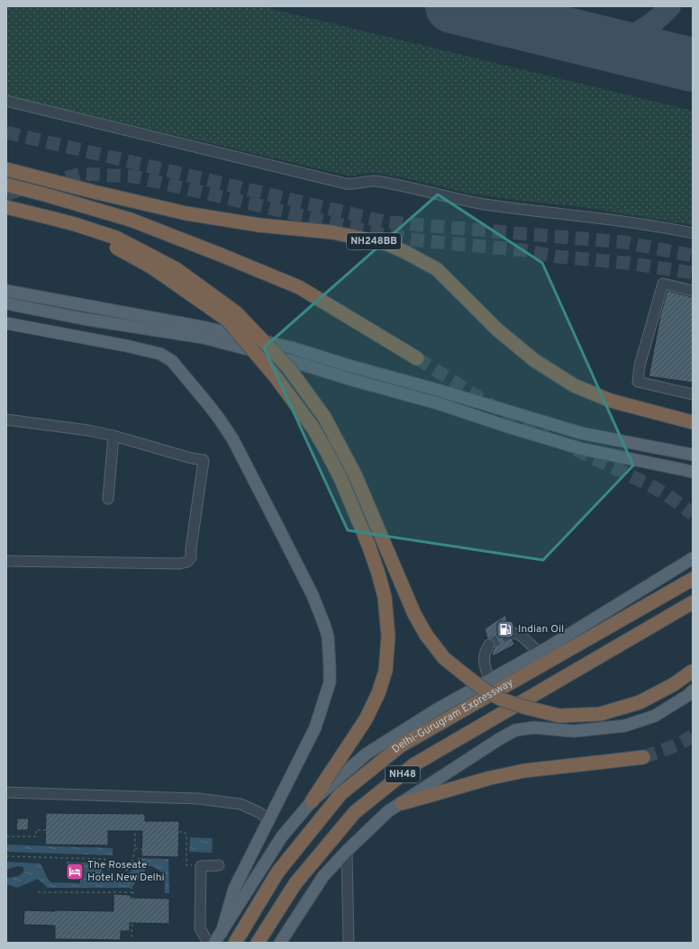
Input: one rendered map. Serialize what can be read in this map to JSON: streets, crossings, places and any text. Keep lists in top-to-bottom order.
{
  "streets": {
    "highway": ["NH248BB", "Delhi-Gurugram Expressway", "NH48"]
  },
  "places": {
    "fuel station": ["Indian Oil"],
    "hotel": ["The Roseate Hotel New Delhi"]
  }
}
